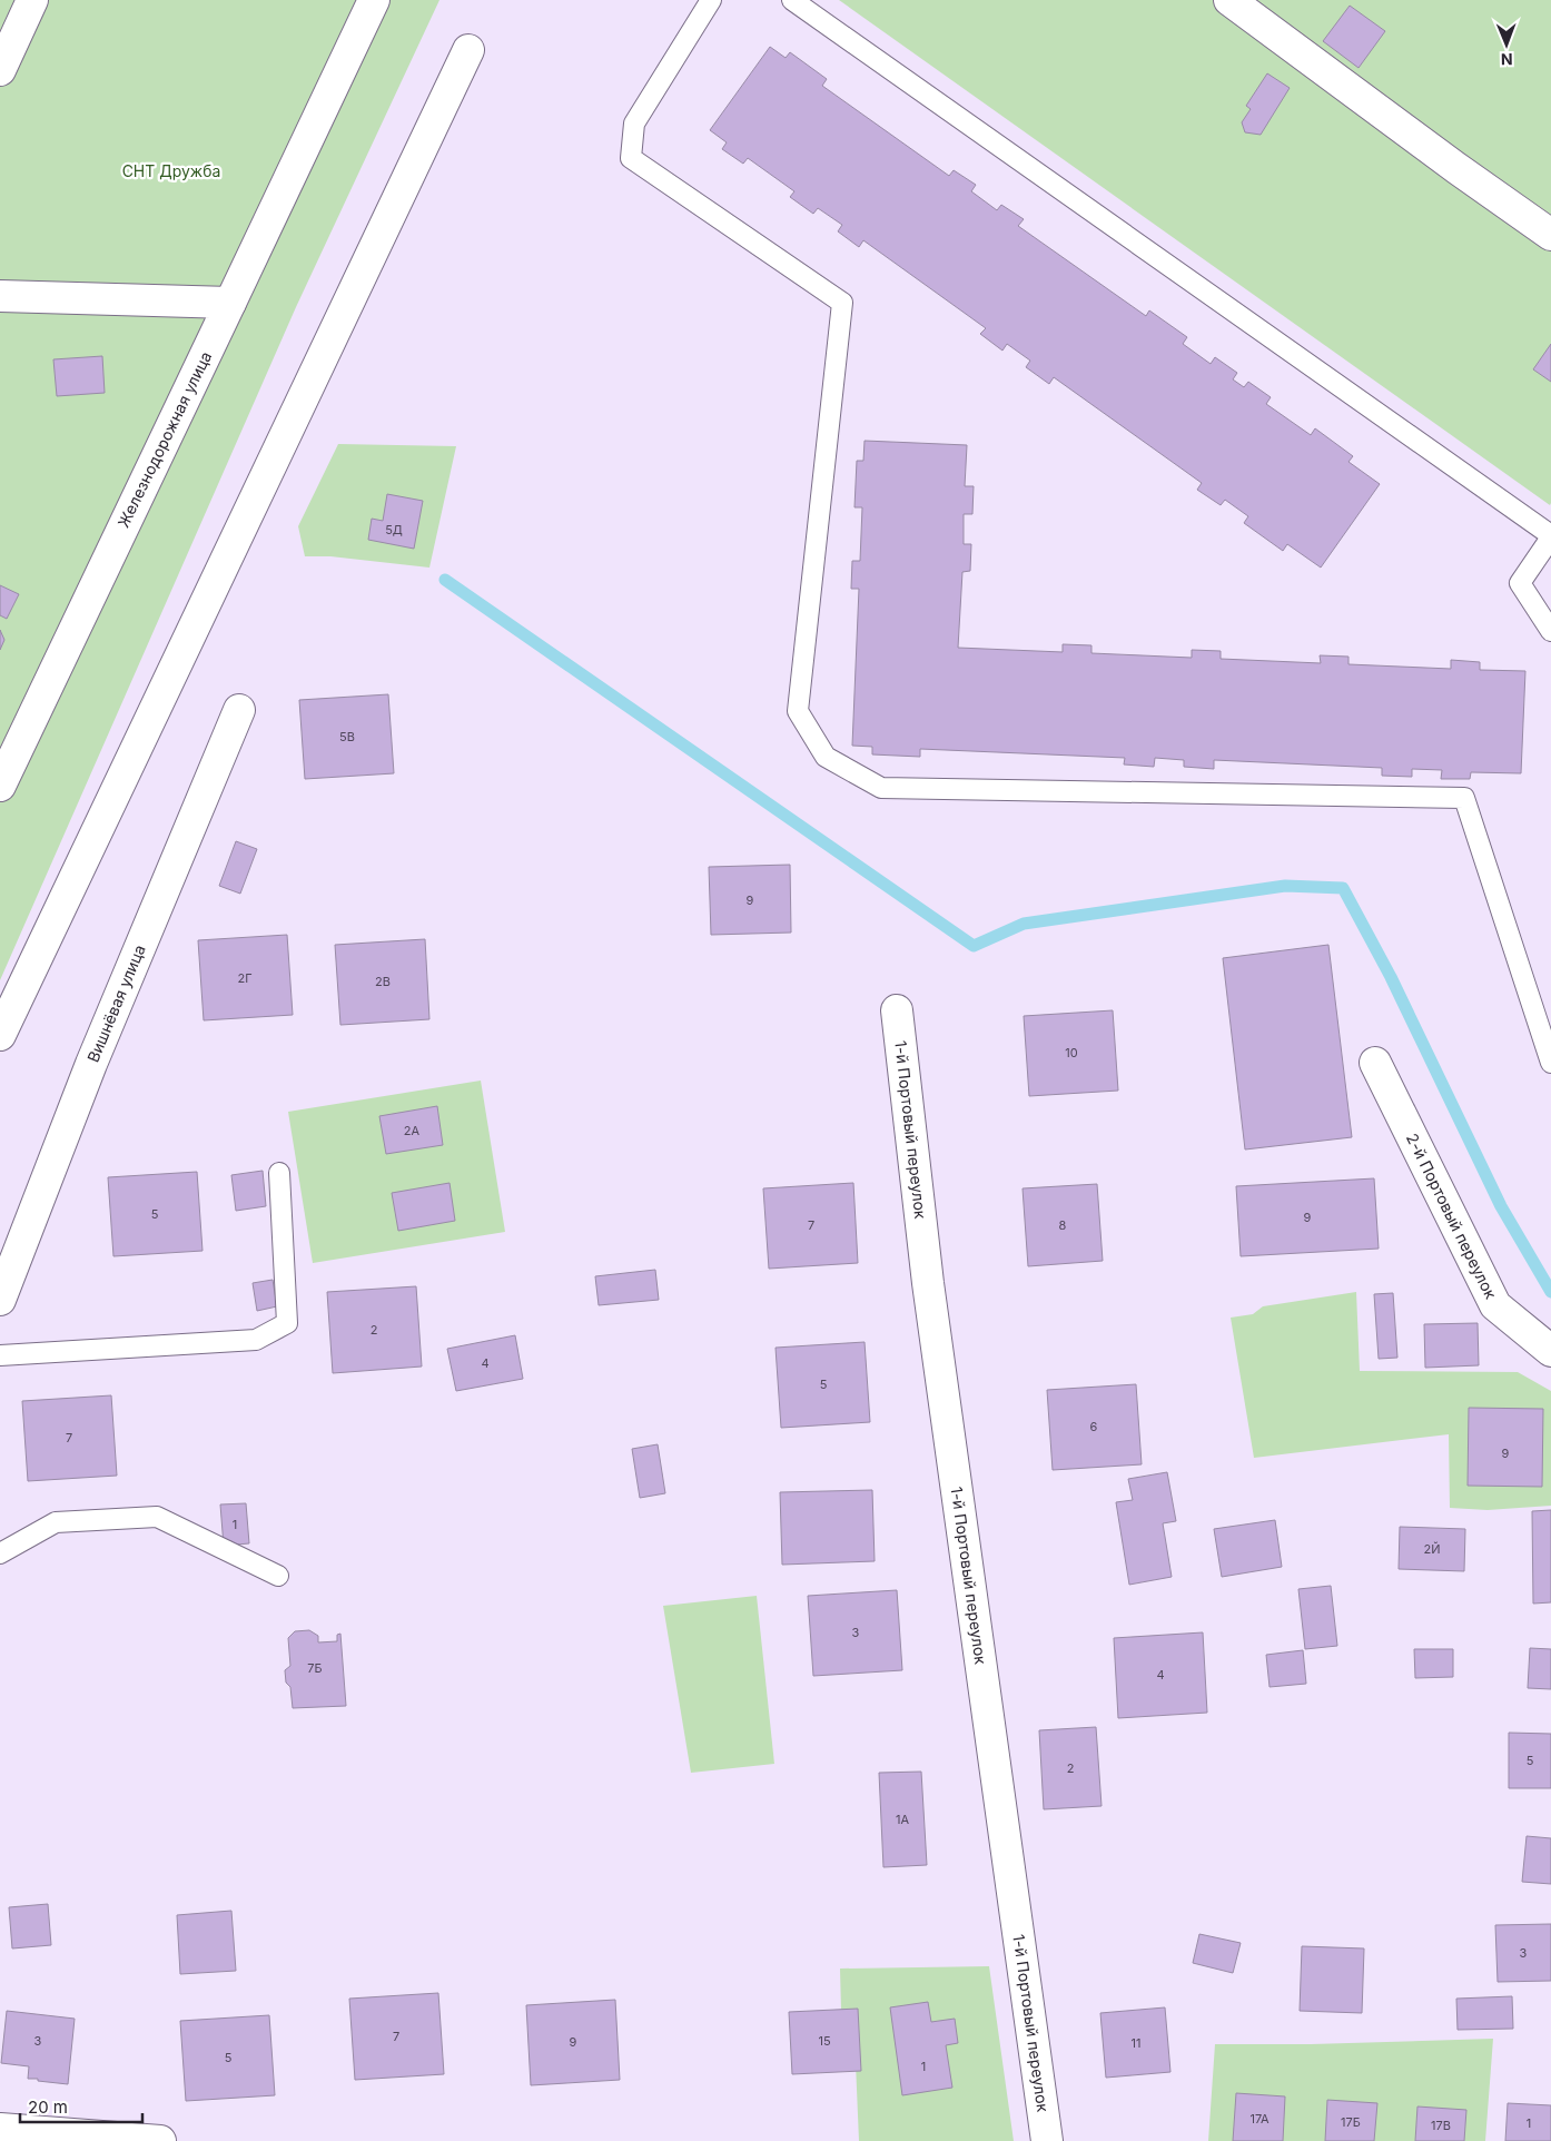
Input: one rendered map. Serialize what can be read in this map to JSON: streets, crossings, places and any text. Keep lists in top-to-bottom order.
{
  "streets": {
    "street": [
      "Железнодорожная улица",
      "Вишнёвая улица",
      "1-й Портовый переулок",
      "2-й Портовый переулок"
    ]
  },
  "parks": ["СНТ Дружба"],
  "house_numbers": [
    "5Д",
    "5В",
    "9",
    "2Г",
    "2В",
    "10",
    "2А",
    "5",
    "9",
    "7",
    "8",
    "2",
    "4",
    "5",
    "6",
    "7",
    "9",
    "1",
    "2Й",
    "3",
    "7Б",
    "4",
    "5",
    "2",
    "1А",
    "3",
    "7",
    "3",
    "15",
    "9",
    "11",
    "5",
    "1",
    "17А",
    "17Б",
    "1",
    "17В"
  ],
  "scale_bar": "20 m",
  "north": "bottom"
}
